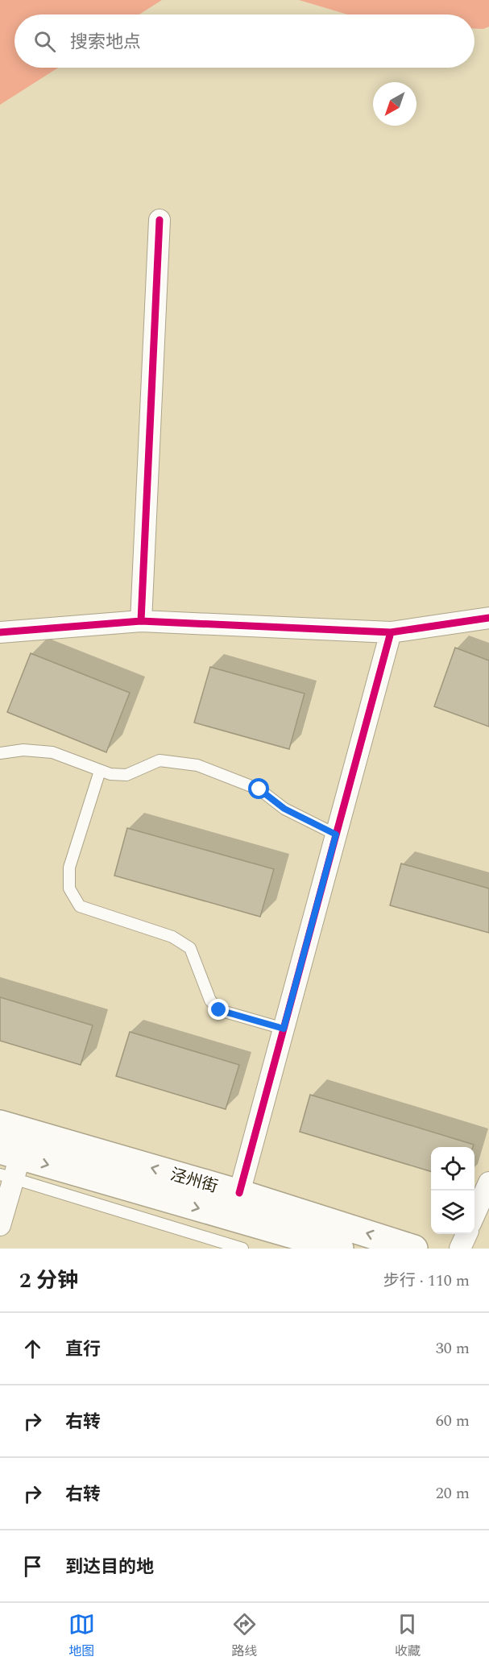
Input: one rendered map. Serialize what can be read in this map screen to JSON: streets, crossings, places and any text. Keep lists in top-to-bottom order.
{
  "streets": {
    "main road": ["泾州街"]
  },
  "north": "bottom left",
  "page": {
    "search": "搜索地点",
    "heading": ["2 分钟", "步行 · 110 m"],
    "list": [
      ["直行", "30 m"],
      ["右转", "60 m"],
      ["右转", "20 m"],
      "到达目的地"
    ],
    "nav": ["地图", "路线", "收藏"]
  }
}
